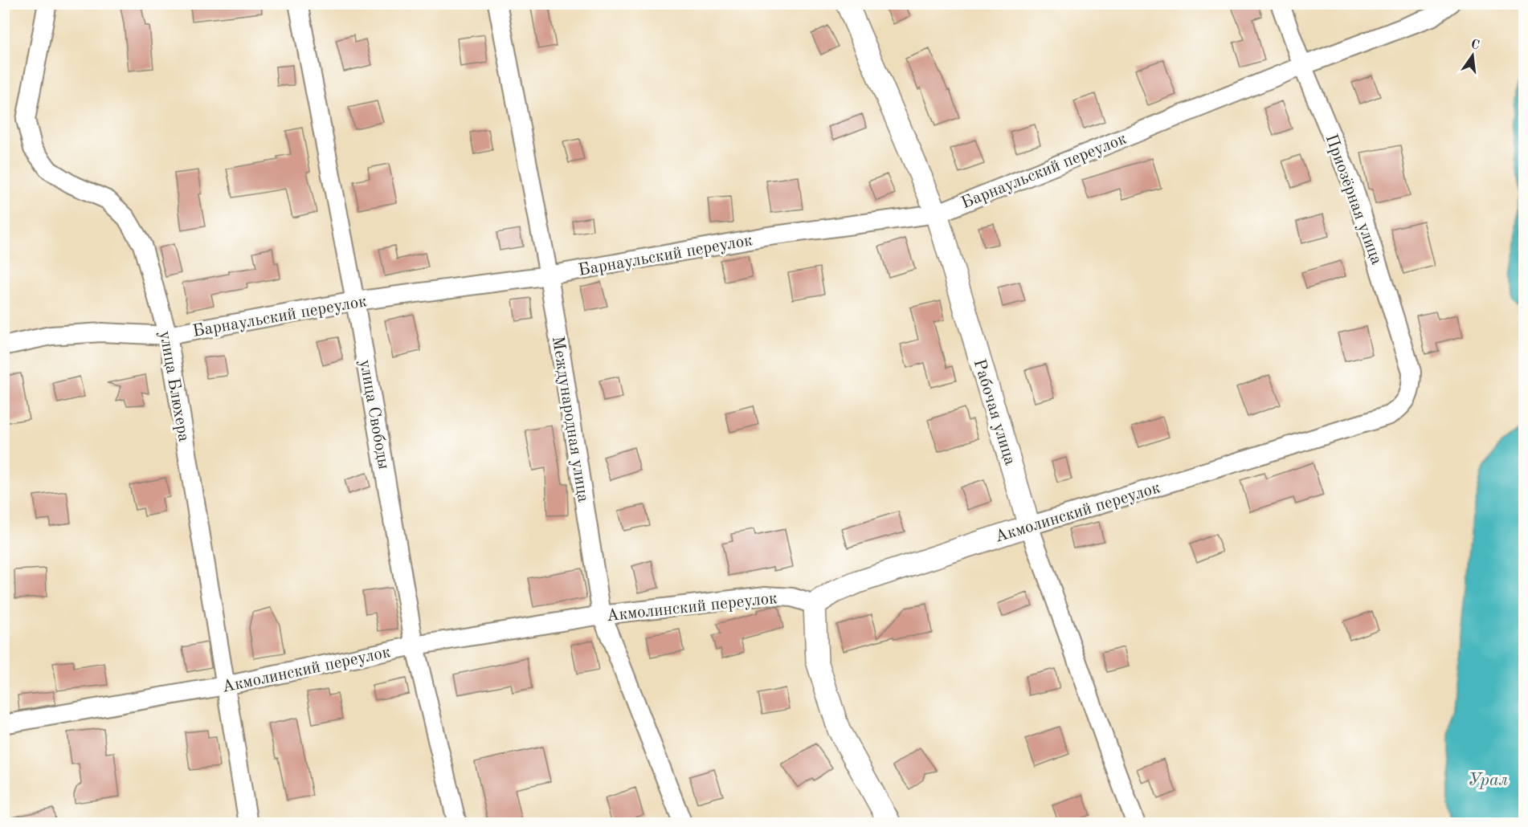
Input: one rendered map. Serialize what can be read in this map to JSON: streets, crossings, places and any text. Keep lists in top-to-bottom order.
{
  "streets": {
    "street": [
      "Барнаульский переулок",
      "Приозёрная улица",
      "улица Блюхера",
      "Рабочая улица",
      "улица Свободы",
      "Международная улица",
      "Акмолинский переулок"
    ]
  },
  "crossings": [
    ["Барнаульский переулок", "Приозёрная улица"],
    ["Барнаульский переулок", "улица Блюхера"],
    ["Барнаульский переулок", "Рабочая улица"],
    ["Барнаульский переулок", "улица Свободы"],
    ["Барнаульский переулок", "Международная улица"],
    ["Приозёрная улица", "Акмолинский переулок"],
    ["улица Блюхера", "Акмолинский переулок"],
    ["Рабочая улица", "Акмолинский переулок"],
    ["улица Свободы", "Акмолинский переулок"],
    ["Международная улица", "Акмолинский переулок"]
  ],
  "water": ["Урал"],
  "north": "top"
}
